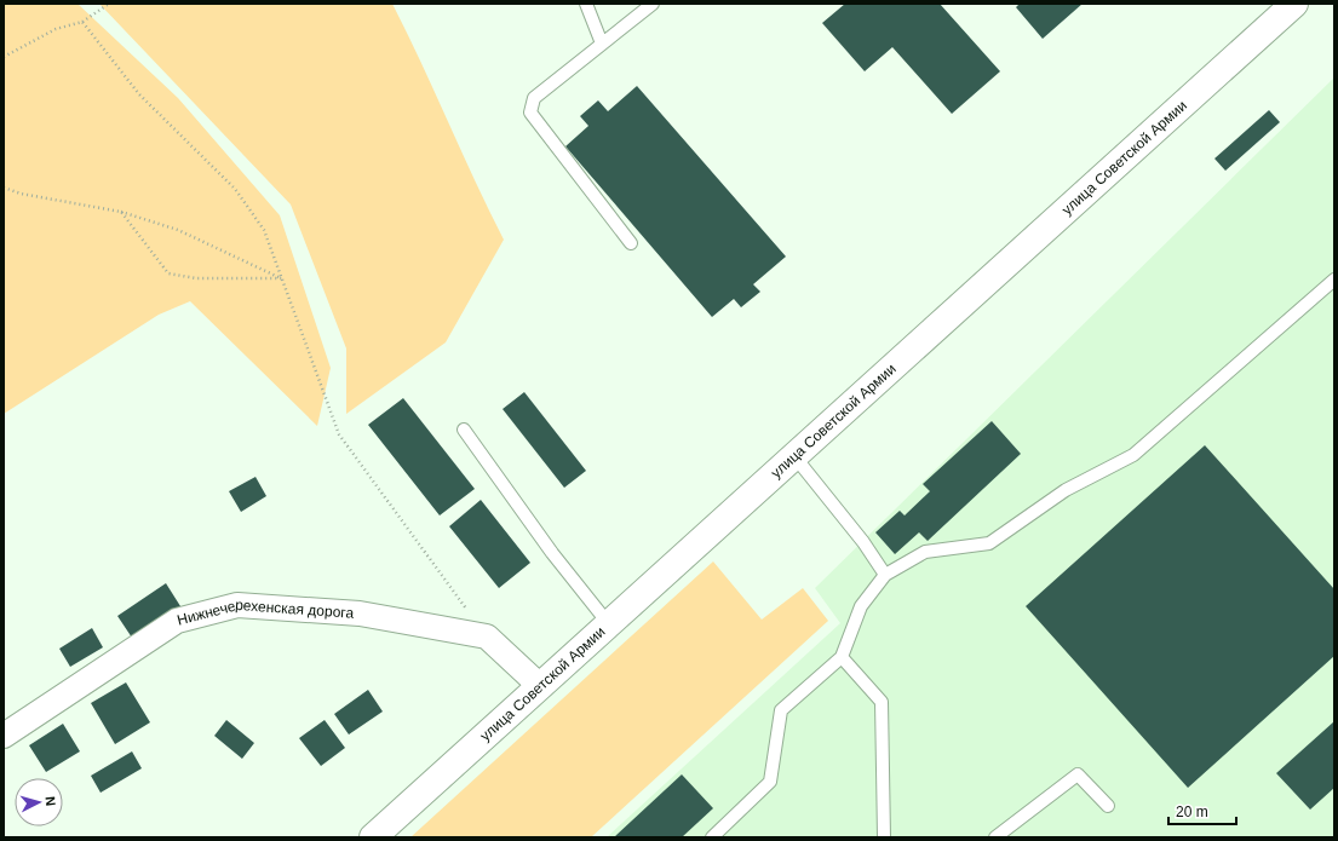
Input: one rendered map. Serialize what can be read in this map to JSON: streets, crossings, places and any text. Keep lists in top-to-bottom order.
{
  "streets": {
    "main road": ["улица Советской Армии"],
    "street": ["Нижнечерехенская дорога"]
  },
  "scale_bar": "20 m",
  "north": "right"
}
